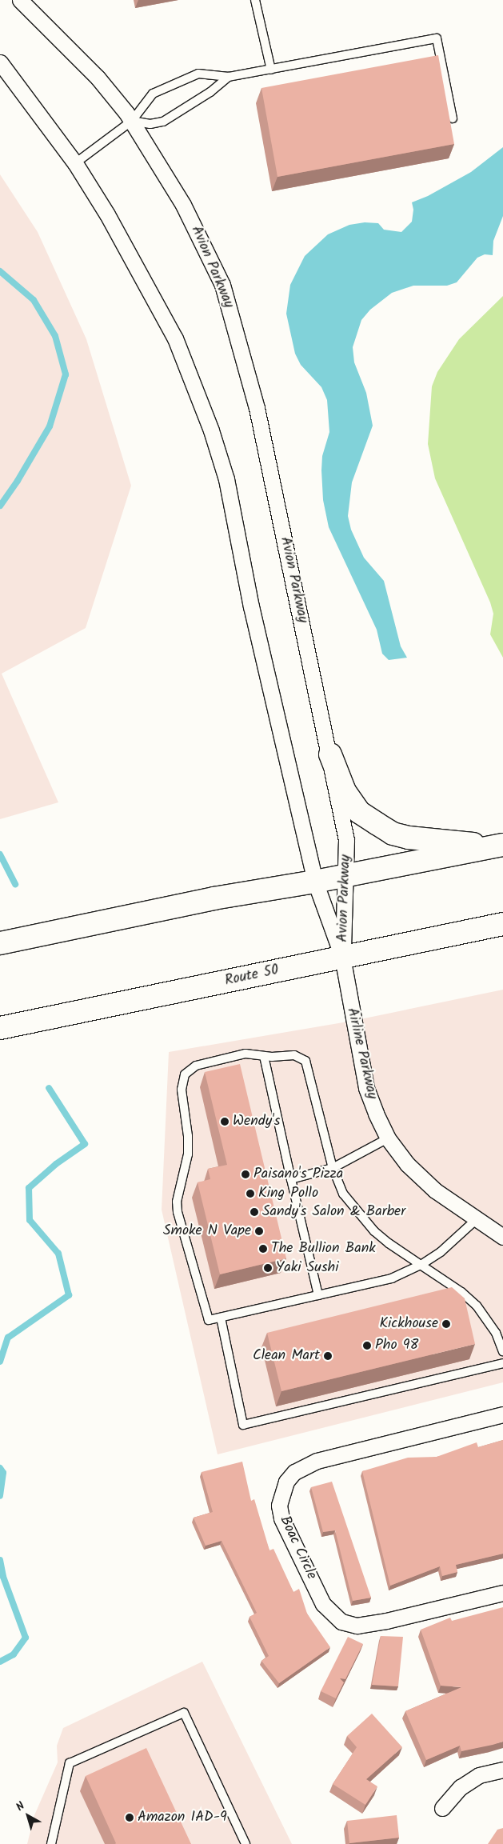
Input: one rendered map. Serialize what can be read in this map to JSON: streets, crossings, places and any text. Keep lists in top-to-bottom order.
{
  "streets": {
    "highway": ["Route 50"],
    "street": ["Avion Parkway", "Airline Parkway", "Boac Circle"]
  },
  "crossings": [
    ["Avion Parkway", "Route 50"],
    ["Avion Parkway", "Airline Parkway"],
    ["Route 50", "Airline Parkway"]
  ],
  "places": [
    "Wendy's",
    "Paisano's Pizza",
    "King Pollo",
    "Sandy's Salon & Barber",
    "Smoke N Vape",
    "The Bullion Bank",
    "Yaki Sushi",
    "Kickhouse",
    "Pho 98",
    "Clean Mart",
    "Amazon IAD-9"
  ],
  "north": "top left"
}
